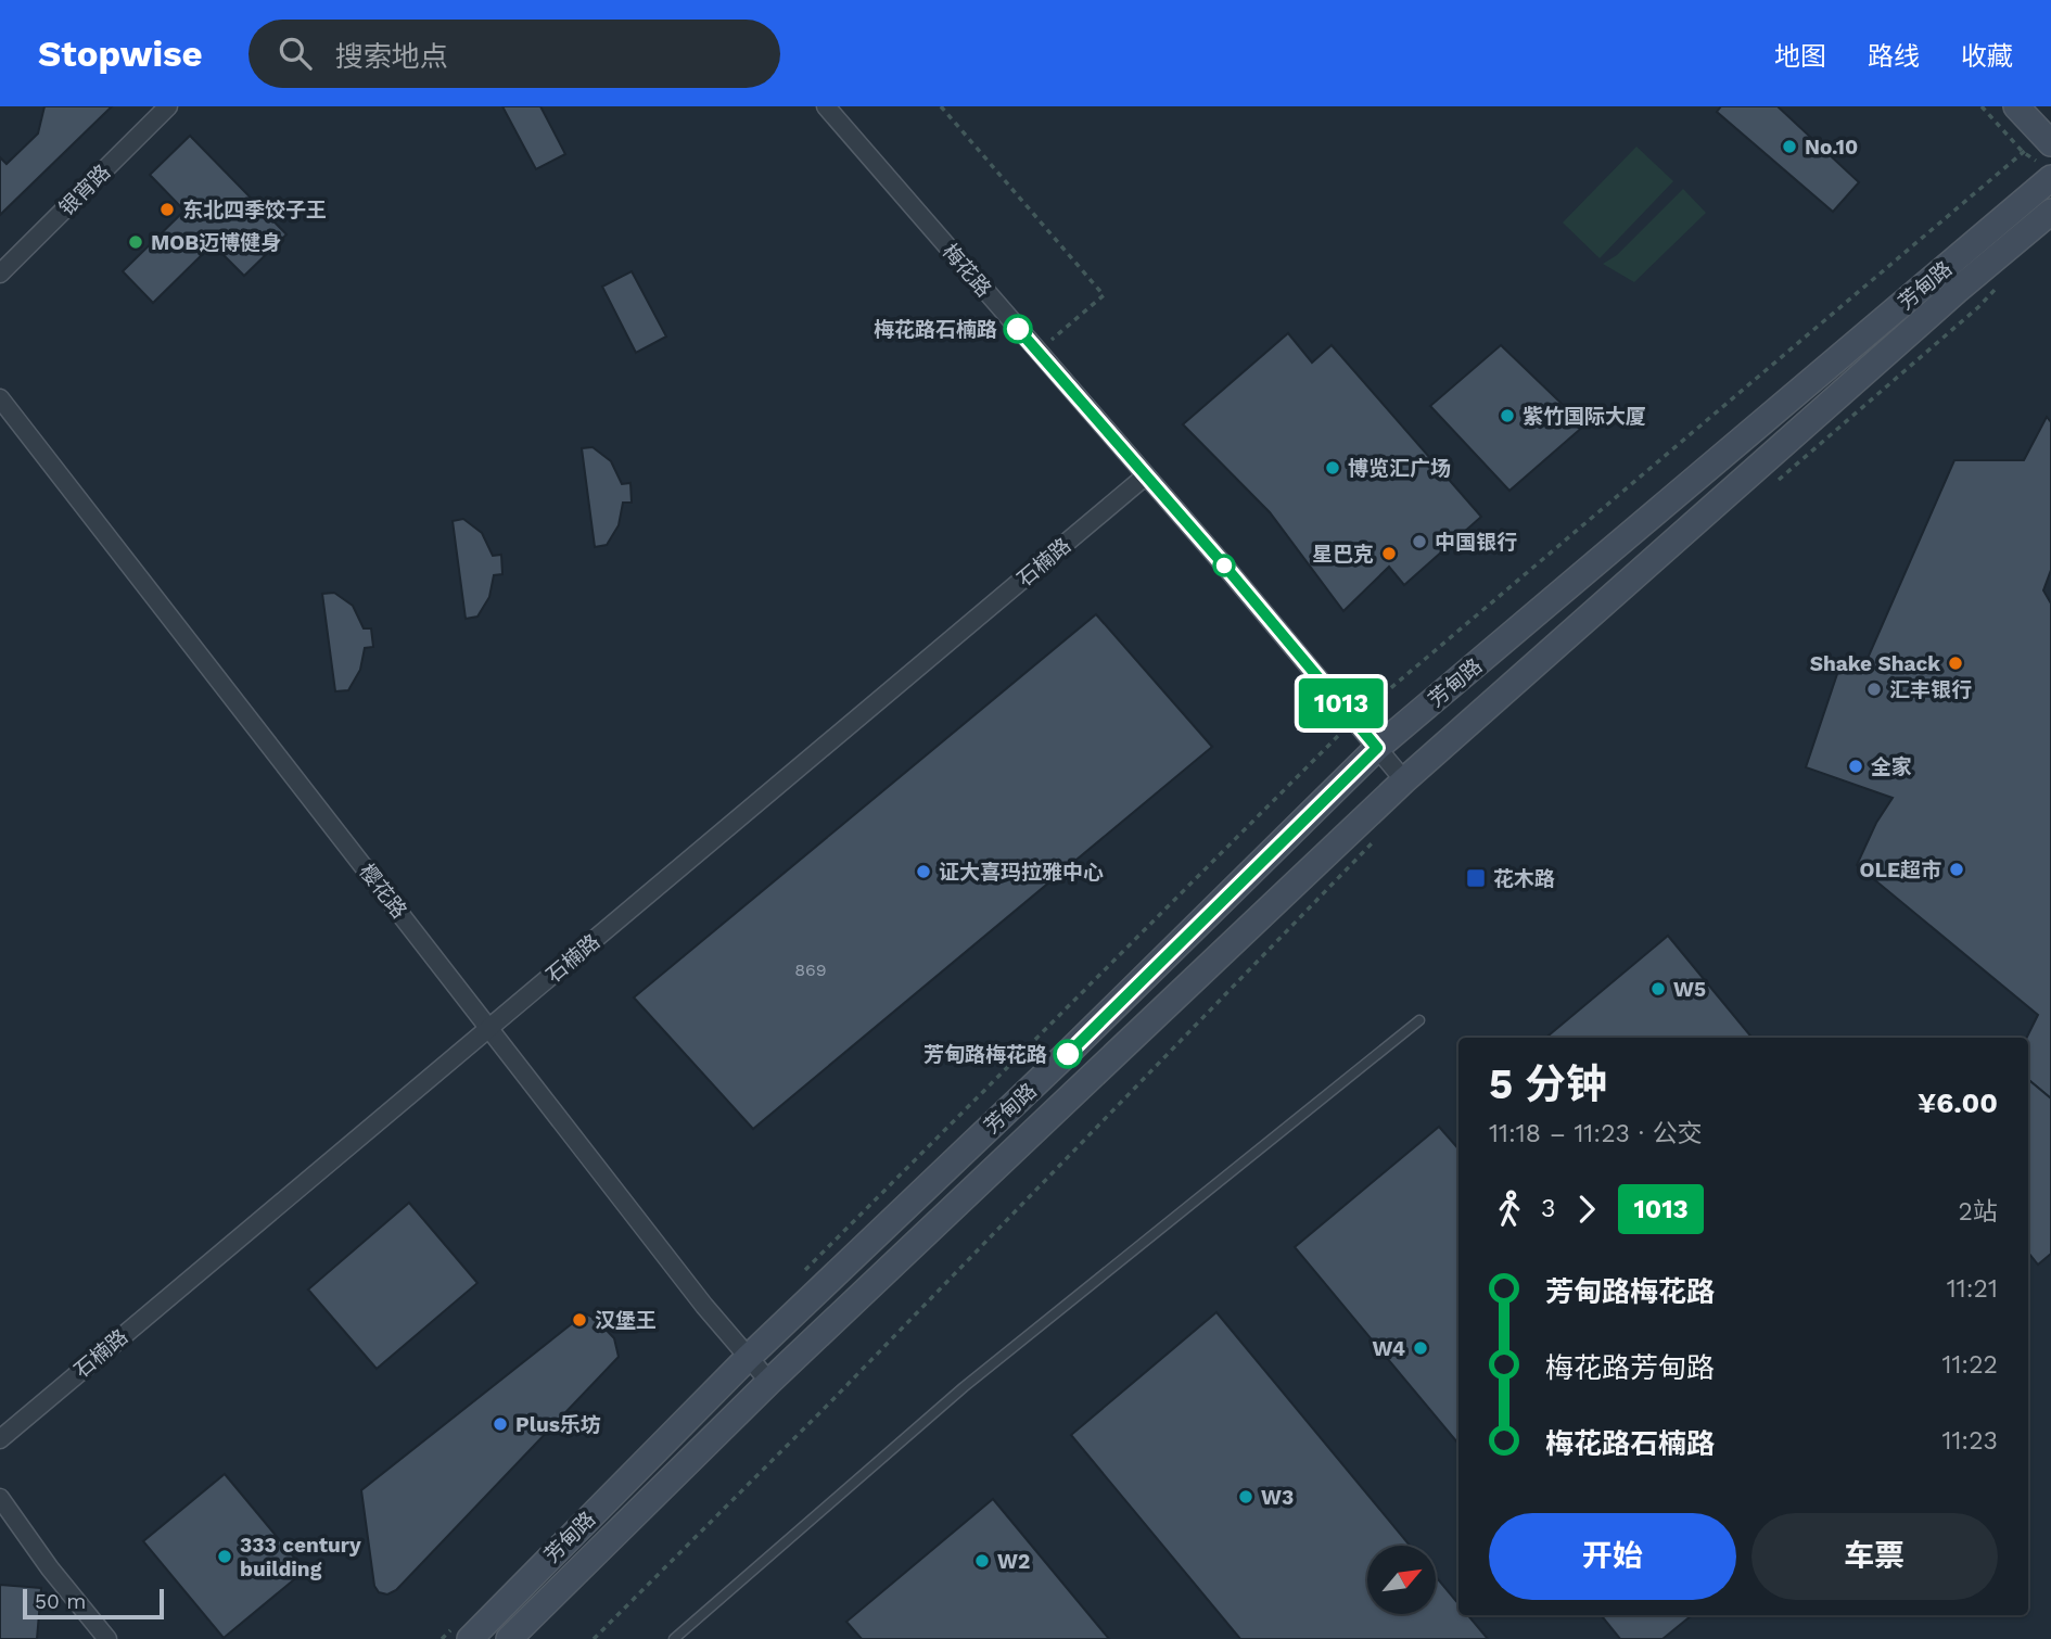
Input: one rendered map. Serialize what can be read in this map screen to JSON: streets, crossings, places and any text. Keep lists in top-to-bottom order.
{
  "streets": {
    "main road": ["芳甸路"],
    "street": [
      "银宵路",
      "梅花路",
      "石楠路",
      "樱花路"
    ]
  },
  "crossings": [
    ["梅花路", "芳甸路"],
    ["梅花路", "石楠路"],
    ["芳甸路", "樱花路"],
    ["石楠路", "樱花路"]
  ],
  "places": {
    "other": [
      "No.10",
      "东北四季饺子王",
      "MOB迈博健身",
      "梅花路石楠路",
      "紫竹国际大厦",
      "博览汇广场",
      "中国银行",
      "星巴克",
      "Shake Shack",
      "汇丰银行",
      "全家",
      "OLE超市",
      "证大喜玛拉雅中心",
      "W5",
      "芳甸路梅花路",
      "汉堡王",
      "W4",
      "Plus乐坊",
      "W3",
      "333 century building",
      "W2"
    ],
    "transit": ["花木路"]
  },
  "lines": ["bus line 1013"],
  "house_numbers": ["869"],
  "scale_bar": "50 m",
  "north": "top right",
  "page": {
    "header": "Stopwise",
    "search": "搜索地点",
    "nav": ["地图", "路线", "收藏"],
    "on_map": "1013",
    "heading": ["5 分钟", "11:18 – 11:23 · 公交", "¥6.00"],
    "legs": ["3", "1013", "2站"],
    "list": [
      {
        "name": "芳甸路梅花路",
        "value": "11:21"
      },
      {
        "name": "梅花路芳甸路",
        "value": "11:22"
      },
      {
        "name": "梅花路石楠路",
        "value": "11:23"
      }
    ],
    "buttons": ["开始", "车票"],
    "scale": "50 m"
  }
}
